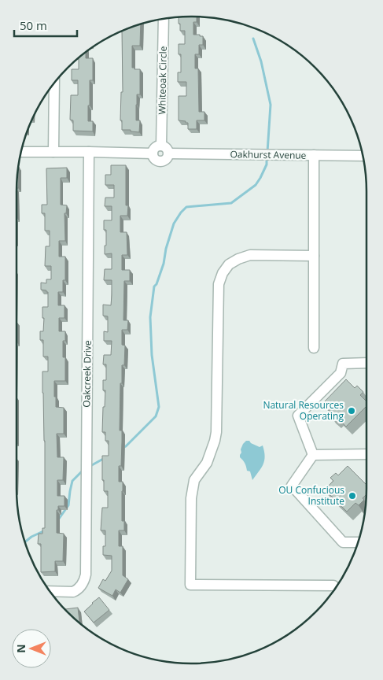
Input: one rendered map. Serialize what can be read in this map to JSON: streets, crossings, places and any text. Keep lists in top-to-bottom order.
{
  "streets": {
    "street": ["Whiteoak Circle", "Oakhurst Avenue", "Oakcreek Drive"]
  },
  "crossings": [
    ["Whiteoak Circle", "Oakhurst Avenue"]
  ],
  "places": ["Natural Resources Operating", "OU Confucious Institute"],
  "scale_bar": "50 m",
  "north": "left"
}
